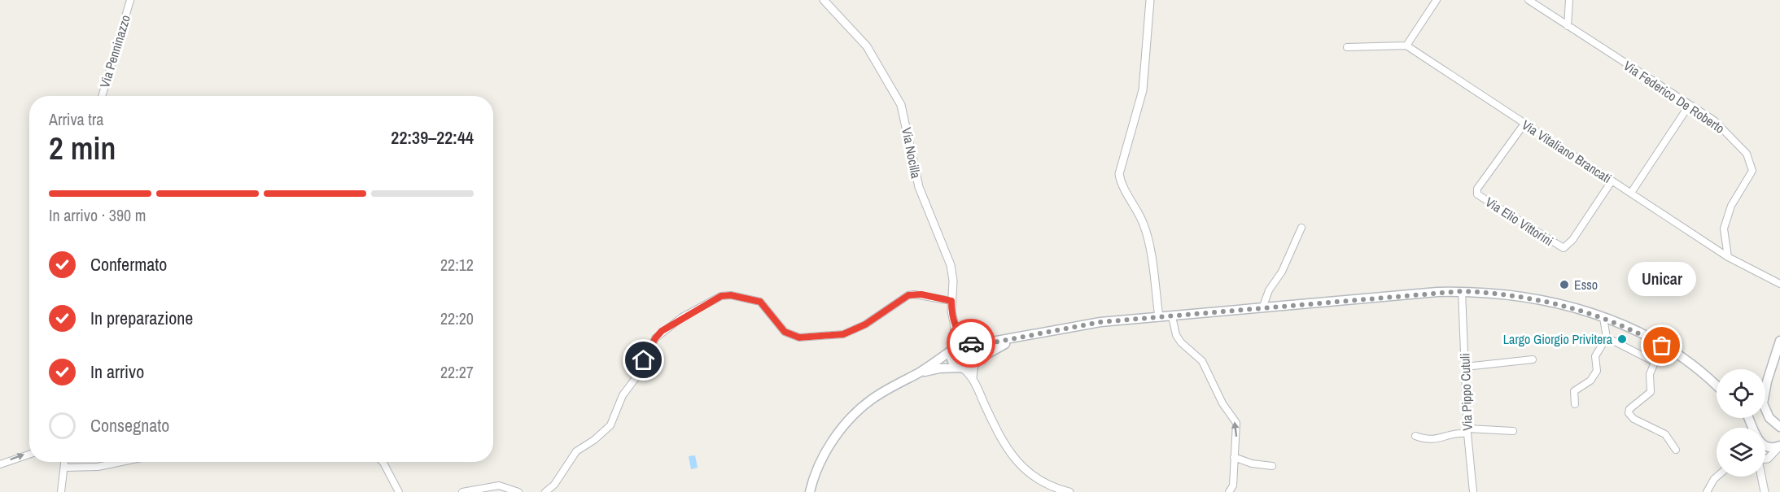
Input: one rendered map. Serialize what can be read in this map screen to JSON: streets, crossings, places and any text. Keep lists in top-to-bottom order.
{
  "streets": {
    "street": [
      "Via Penninazzo",
      "Via Federico De Roberto",
      "Via Vitaliano Brancati",
      "Via Nocilla",
      "Via Elio Vittorini",
      "Via Pippo Cutuli"
    ]
  },
  "crossings": [
    ["Via Federico De Roberto", "Via Vitaliano Brancati"],
    ["Via Vitaliano Brancati", "Via Elio Vittorini"]
  ],
  "places": ["Esso", "Largo Giorgio Privitera", "Unicar"],
  "page": {
    "heading": ["2 min", "Arriva tra", "22:39–22:44"],
    "bar": "In arrivo · 390 m",
    "list": [
      ["Confermato", "22:12"],
      ["In preparazione", "22:20"],
      ["In arrivo", "22:27"],
      "Consegnato"
    ],
    "bubble": "Unicar"
  }
}
